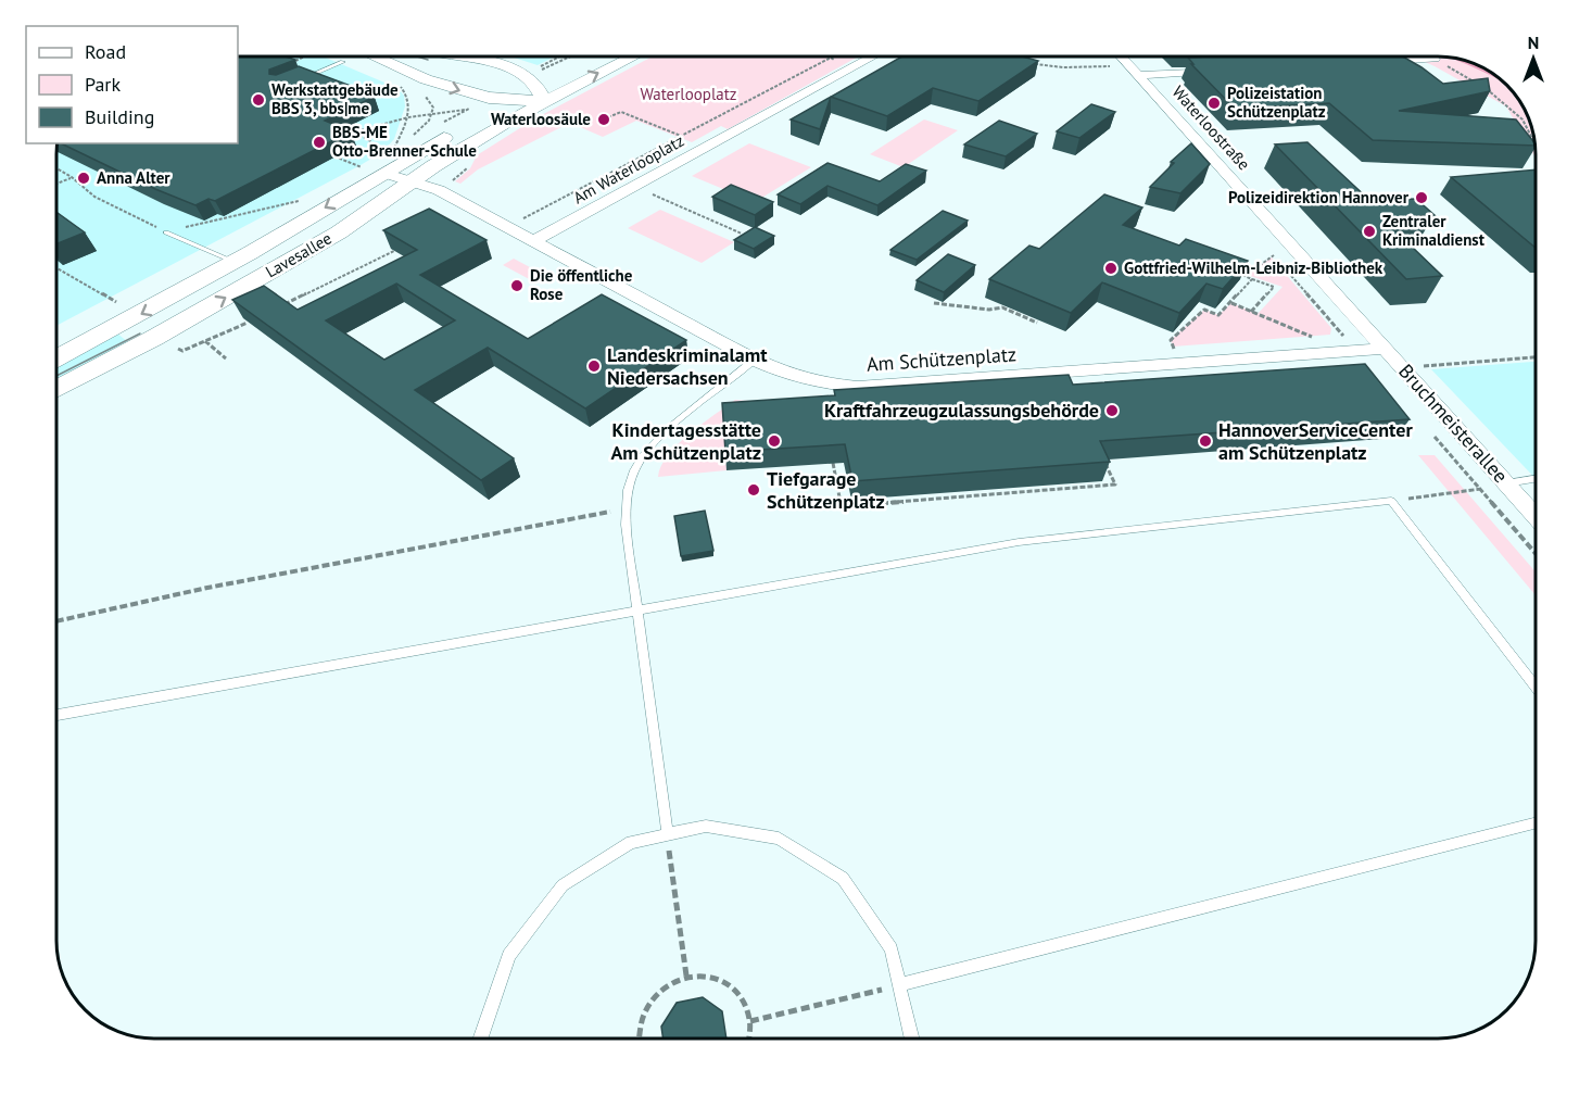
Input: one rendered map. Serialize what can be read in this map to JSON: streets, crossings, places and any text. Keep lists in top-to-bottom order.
{
  "streets": {
    "main road": ["Lavesallee"],
    "street": [
      "Waterloostraße",
      "Am Waterlooplatz",
      "Am Schützenplatz",
      "Bruchmeisterallee"
    ]
  },
  "crossings": [
    ["Waterloostraße", "Am Schützenplatz"],
    ["Waterloostraße", "Bruchmeisterallee"],
    ["Am Waterlooplatz", "Am Schützenplatz"],
    ["Am Schützenplatz", "Bruchmeisterallee"]
  ],
  "parks": ["Waterlooplatz"],
  "places": [
    "Werkstattgebäude BBS 3, bbs|me",
    "Polizeistation Schützenplatz",
    "Waterloosäule",
    "BBS-ME Otto-Brenner-Schule",
    "Anna Alter",
    "Polizeidirektion Hannover",
    "Zentraler Kriminaldienst",
    "Gottfried-Wilhelm-Leibniz-Bibliothek",
    "Die öffentliche Rose",
    "Landeskriminalamt Niedersachsen",
    "Kraftfahrzeugzulassungsbehörde",
    "Kindertagesstätte Am Schützenplatz",
    "HannoverServiceCenter am Schützenplatz",
    "Tiefgarage Schützenplatz"
  ],
  "legend": ["Road", "Park", "Building"],
  "north": "top"
}
